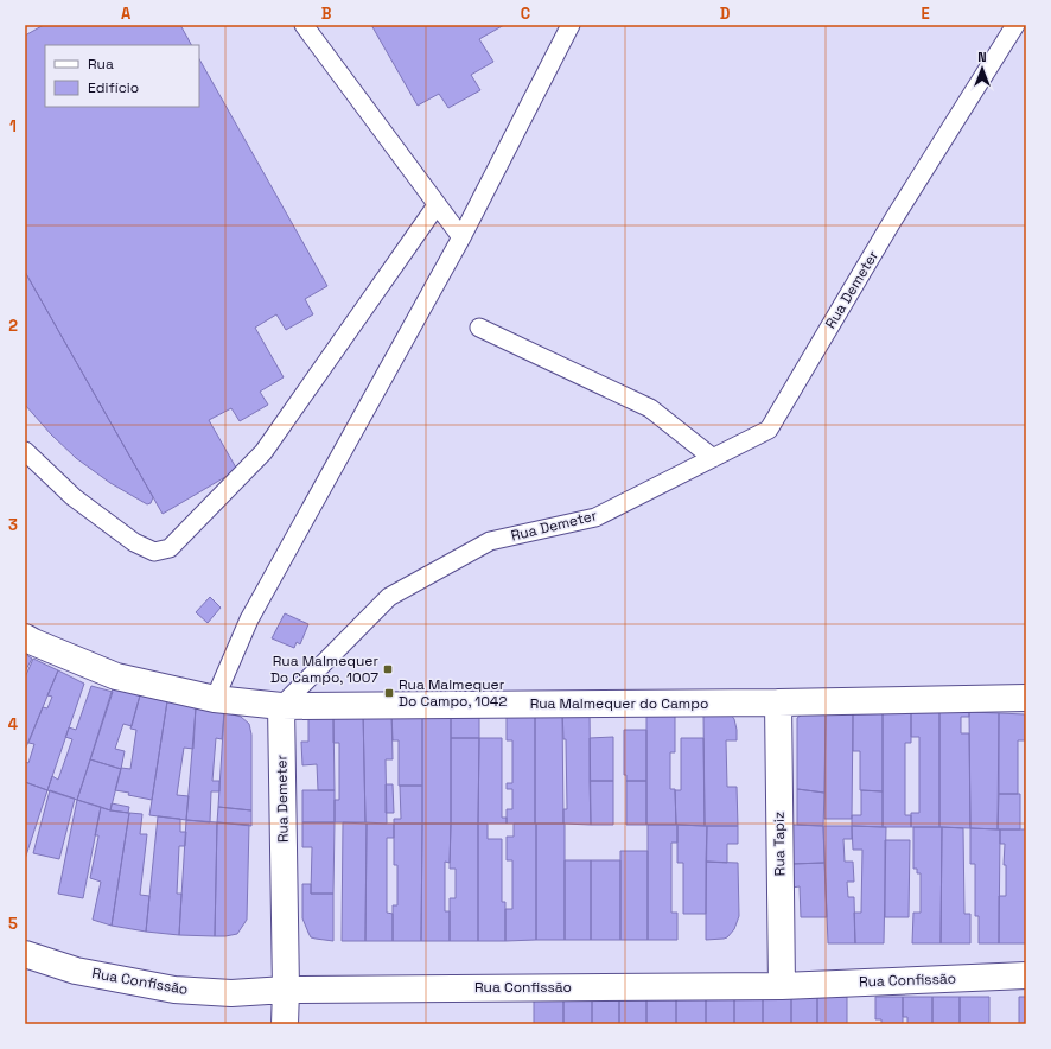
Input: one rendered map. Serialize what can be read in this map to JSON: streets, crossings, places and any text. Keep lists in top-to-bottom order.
{
  "streets": {
    "street": [
      "Rua Demeter",
      "Rua Malmequer do Campo",
      "Rua Tapiz",
      "Rua Confissão"
    ]
  },
  "crossings": [
    ["Rua Demeter", "Rua Malmequer do Campo"],
    ["Rua Demeter", "Rua Confissão"],
    ["Rua Malmequer do Campo", "Rua Tapiz"],
    ["Rua Tapiz", "Rua Confissão"]
  ],
  "places": {
    "transit": ["Rua Malmequer Do Campo, 1007", "Rua Malmequer Do Campo, 1042"]
  },
  "legend": ["Rua", "Edifício"],
  "north": "top",
  "grid": {
    "columns": [
      "A",
      "B",
      "C",
      "D",
      "E"
    ],
    "rows": [
      "1",
      "2",
      "3",
      "4",
      "5"
    ]
  }
}
